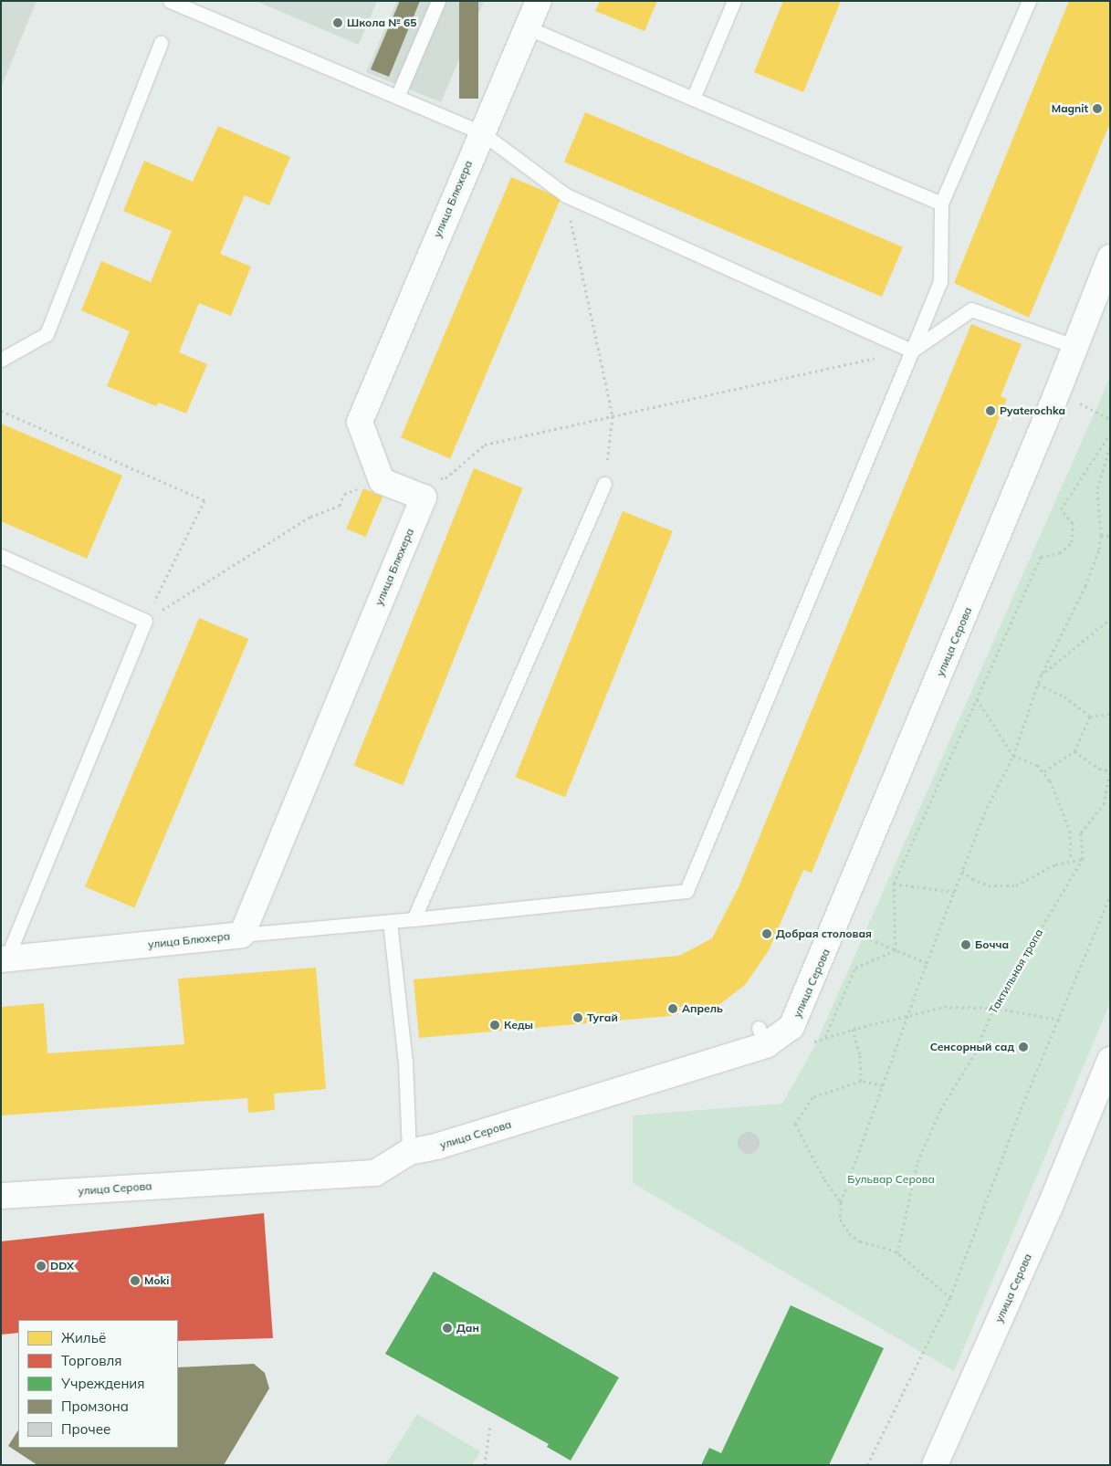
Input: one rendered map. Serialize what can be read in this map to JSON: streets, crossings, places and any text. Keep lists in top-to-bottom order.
{
  "streets": {
    "street": ["улица Блюхера", "улица Серова"],
    "path": ["Тактильная тропа"]
  },
  "parks": ["Бульвар Серова"],
  "places": [
    "Школа № 65",
    "Magnit",
    "Pyaterochka",
    "Добрая столовая",
    "Бочча",
    "Апрель",
    "Тугай",
    "Кеды",
    "Сенсорный сад",
    "DDX",
    "Moki",
    "Дан"
  ],
  "legend": [
    "Жильё",
    "Торговля",
    "Учреждения",
    "Промзона",
    "Прочее"
  ]
}
